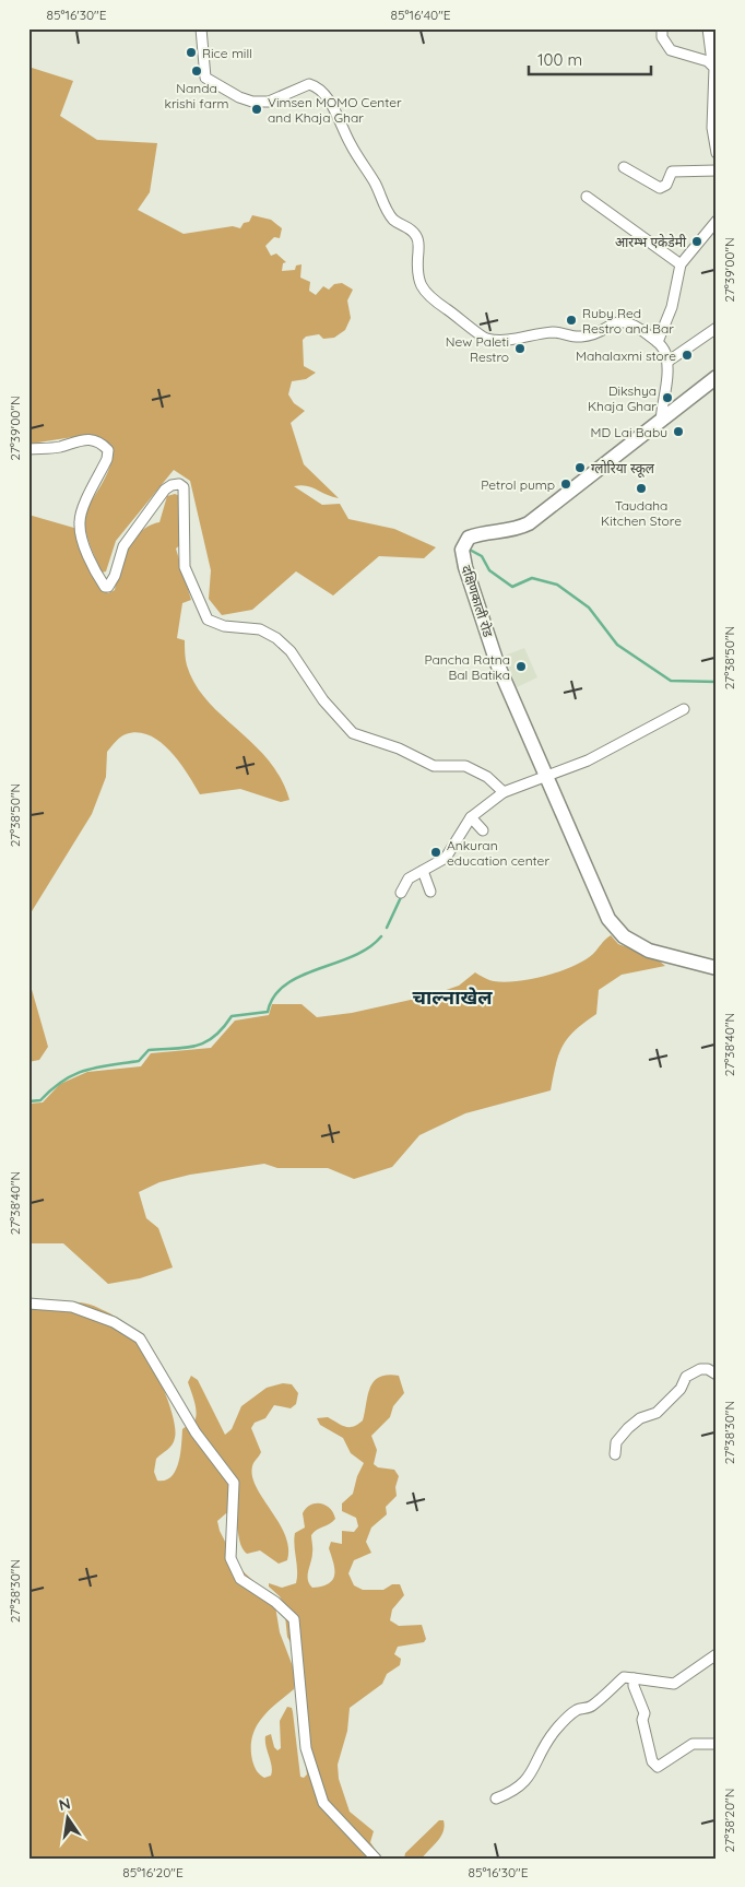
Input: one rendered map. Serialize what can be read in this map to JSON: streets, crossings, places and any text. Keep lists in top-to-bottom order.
{
  "streets": {
    "main road": ["दक्षिणकाली रोड"]
  },
  "districts": ["चाल्नाखेल"],
  "places": [
    "Rice mill",
    "Nanda krishi farm",
    "Vimsen MOMO Center and Khaja Ghar",
    "आरम्भ एकेडेमी",
    "Ruby Red Restro and Bar",
    "New Paleti Restro",
    "Mahalaxmi store",
    "Dikshya Khaja Ghar",
    "MD Lai Babu",
    "ग्लोरिया स्कूल",
    "Petrol pump",
    "Taudaha Kitchen Store",
    "Pancha Ratna Bal Batika",
    "Ankuran education center"
  ],
  "scale_bar": "100 m",
  "north": "top",
  "coordinates": [
    "85°16'30\"E",
    "85°16'40\"E",
    "27°39'00\"N",
    "27°38'50\"N",
    "27°38'40\"N",
    "27°38'30\"N",
    "27°38'20\"N",
    "85°16'20\"E"
  ]
}
